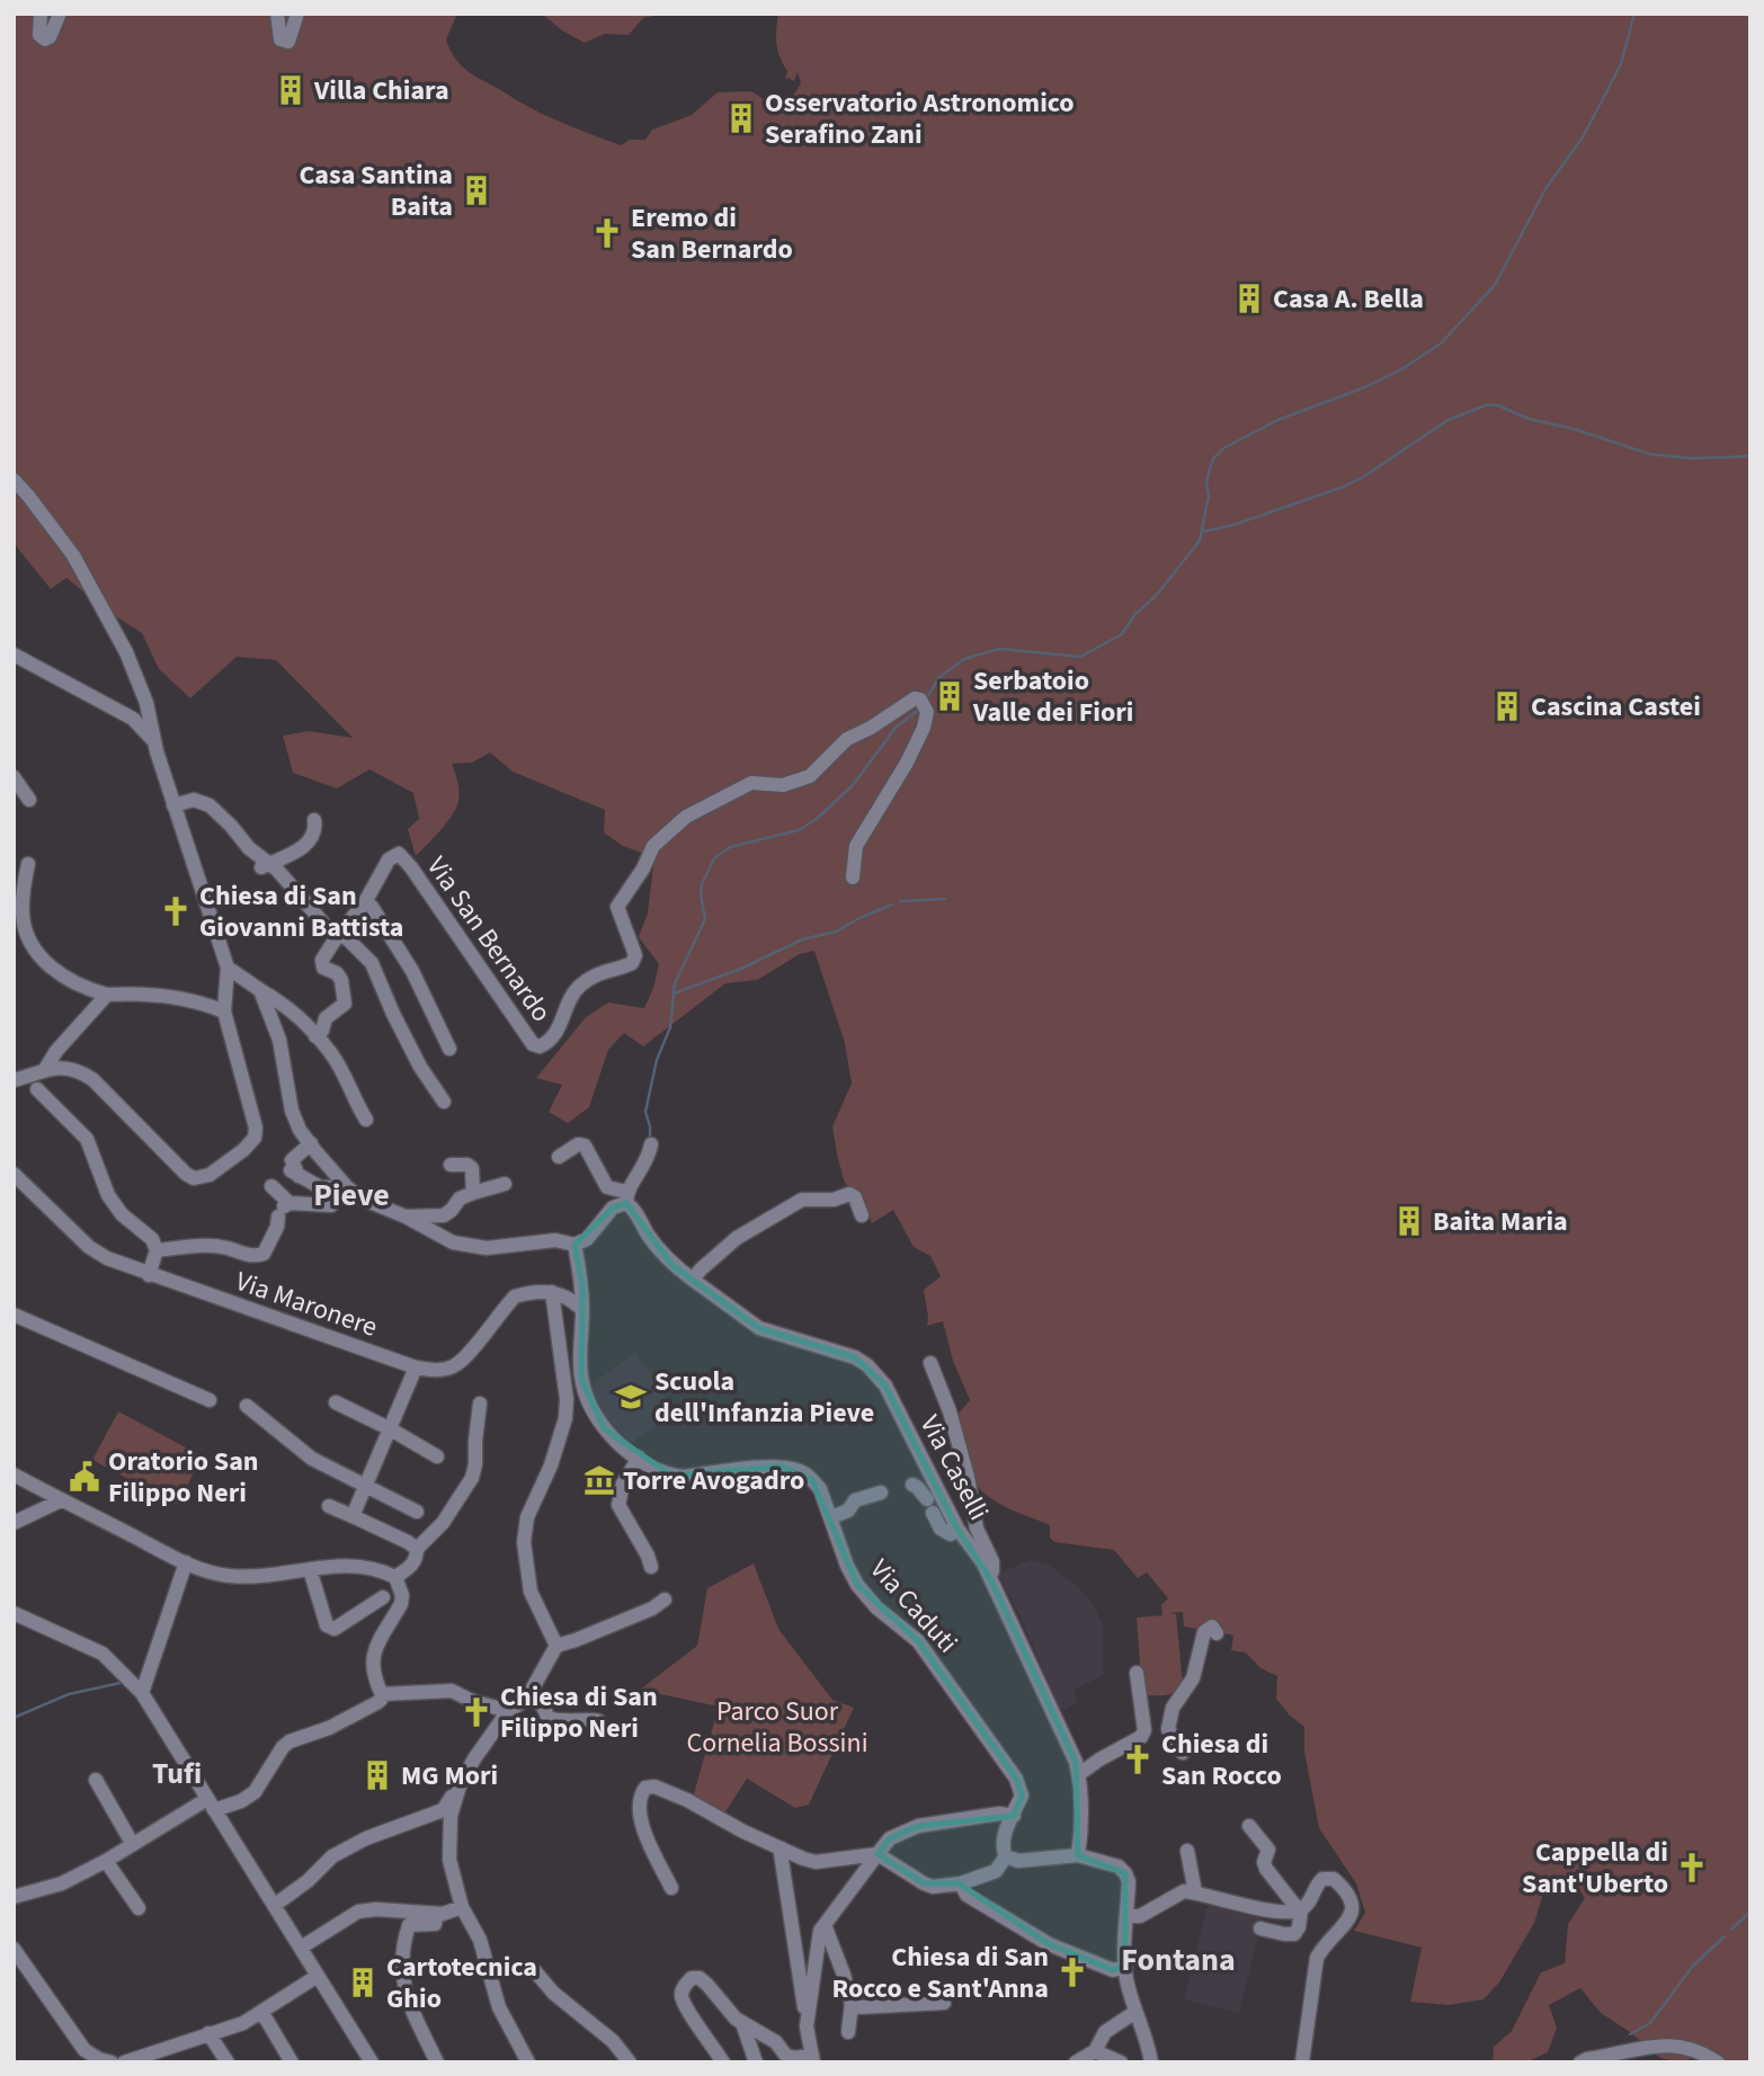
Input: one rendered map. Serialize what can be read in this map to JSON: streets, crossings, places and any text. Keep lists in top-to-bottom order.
{
  "streets": {
    "street": [
      "Via San Bernardo",
      "Via Maronere",
      "Via Caselli",
      "Via Caduti"
    ]
  },
  "districts": ["Pieve", "Tufi", "Fontana"],
  "parks": ["Parco Suor Cornelia Bossini"],
  "places": {
    "building": [
      "Villa Chiara",
      "Osservatorio Astronomico Serafino Zani",
      "Casa Santina Baita",
      "Casa A. Bella",
      "Serbatoio Valle dei Fiori",
      "Cascina Castei",
      "Baita Maria",
      "MG Mori",
      "Cartotecnica Ghio"
    ],
    "church": [
      "Eremo di San Bernardo",
      "Chiesa di San Giovanni Battista",
      "Chiesa di San Filippo Neri",
      "Chiesa di San Rocco",
      "Cappella di Sant'Uberto",
      "Chiesa di San Rocco e Sant'Anna"
    ],
    "school or university": ["Scuola dell'Infanzia Pieve"],
    "public building": ["Oratorio San Filippo Neri"],
    "museum": ["Torre Avogadro"]
  }
}
